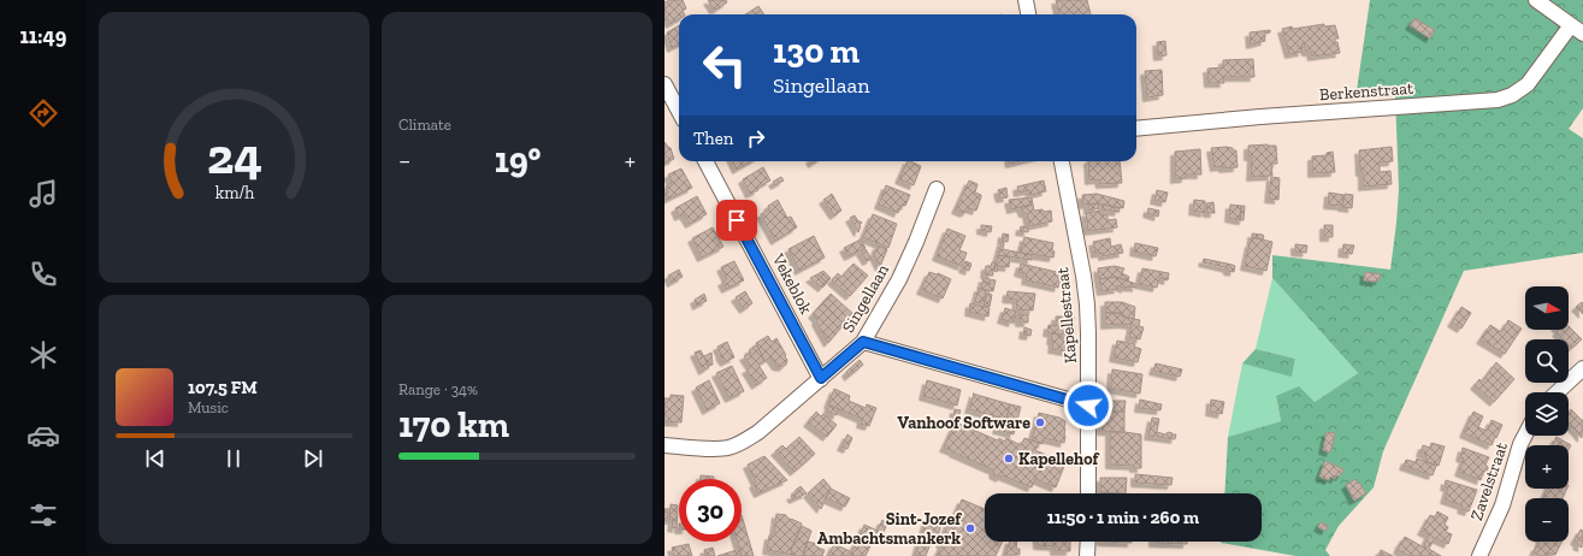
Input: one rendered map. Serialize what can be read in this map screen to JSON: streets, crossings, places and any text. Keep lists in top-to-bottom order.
{
  "streets": {
    "street": [
      "Berkenstraat",
      "Vekeblok",
      "Singellaan",
      "Kapellestraat",
      "Zavelstraat"
    ]
  },
  "crossings": [
    ["Vekeblok", "Singellaan"]
  ],
  "places": ["Vanhoof Software", "Kapellehof", "Sint-Jozef Ambachtsmankerk"],
  "north": "right",
  "page": {
    "tabs": "11:49",
    "tile": [
      "Climate",
      ["Range · 34%", "170 km"]
    ],
    "turn": ["130 m", "Singellaan"],
    "then": "Then",
    "heat": ["−", "19°", "+"],
    "map_buttons": ["+", "−"],
    "song": ["107.5 FM", "Music"],
    "limit": "30",
    "trip": "11:50 · 1 min · 260 m",
    "gauge": ["24", "km/h"]
  }
}
